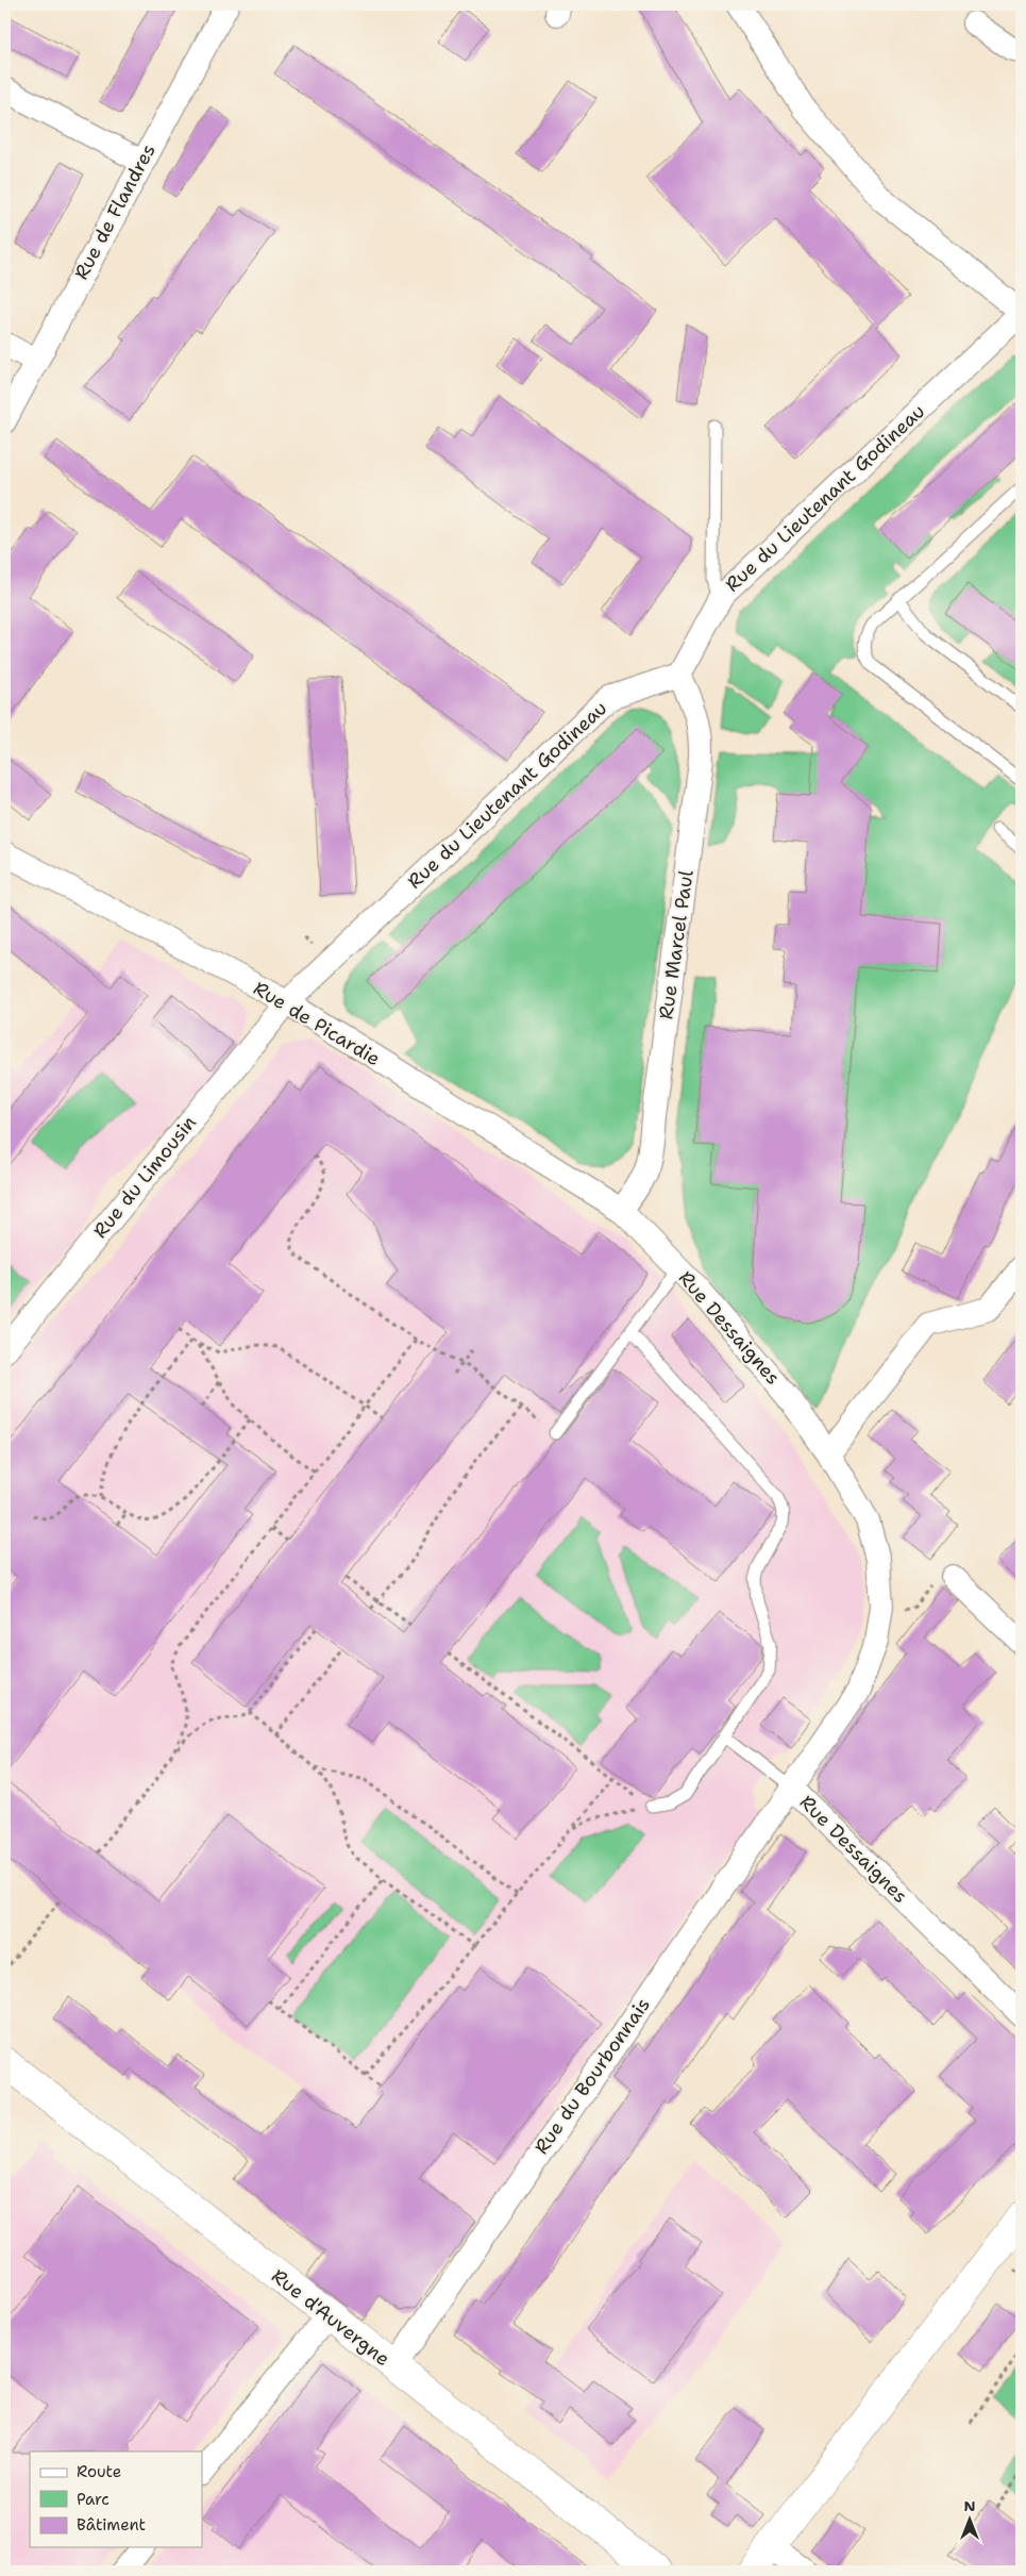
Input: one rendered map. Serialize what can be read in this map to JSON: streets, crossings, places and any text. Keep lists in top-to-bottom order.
{
  "streets": {
    "main road": ["Rue d'Auvergne"],
    "street": [
      "Rue de Flandres",
      "Rue du Lieutenant Godineau",
      "Rue Marcel Paul",
      "Rue de Picardie",
      "Rue du Limousin",
      "Rue Dessaignes",
      "Rue du Bourbonnais"
    ]
  },
  "crossings": [
    ["Rue du Lieutenant Godineau", "Rue Marcel Paul"],
    ["Rue du Lieutenant Godineau", "Rue de Picardie"],
    ["Rue du Lieutenant Godineau", "Rue du Limousin"],
    ["Rue Marcel Paul", "Rue de Picardie"],
    ["Rue Marcel Paul", "Rue Dessaignes"],
    ["Rue de Picardie", "Rue du Limousin"],
    ["Rue de Picardie", "Rue Dessaignes"],
    ["Rue Dessaignes", "Rue du Bourbonnais"],
    ["Rue du Bourbonnais", "Rue d'Auvergne"]
  ],
  "legend": ["Route", "Parc", "Bâtiment"],
  "north": "top"
}
